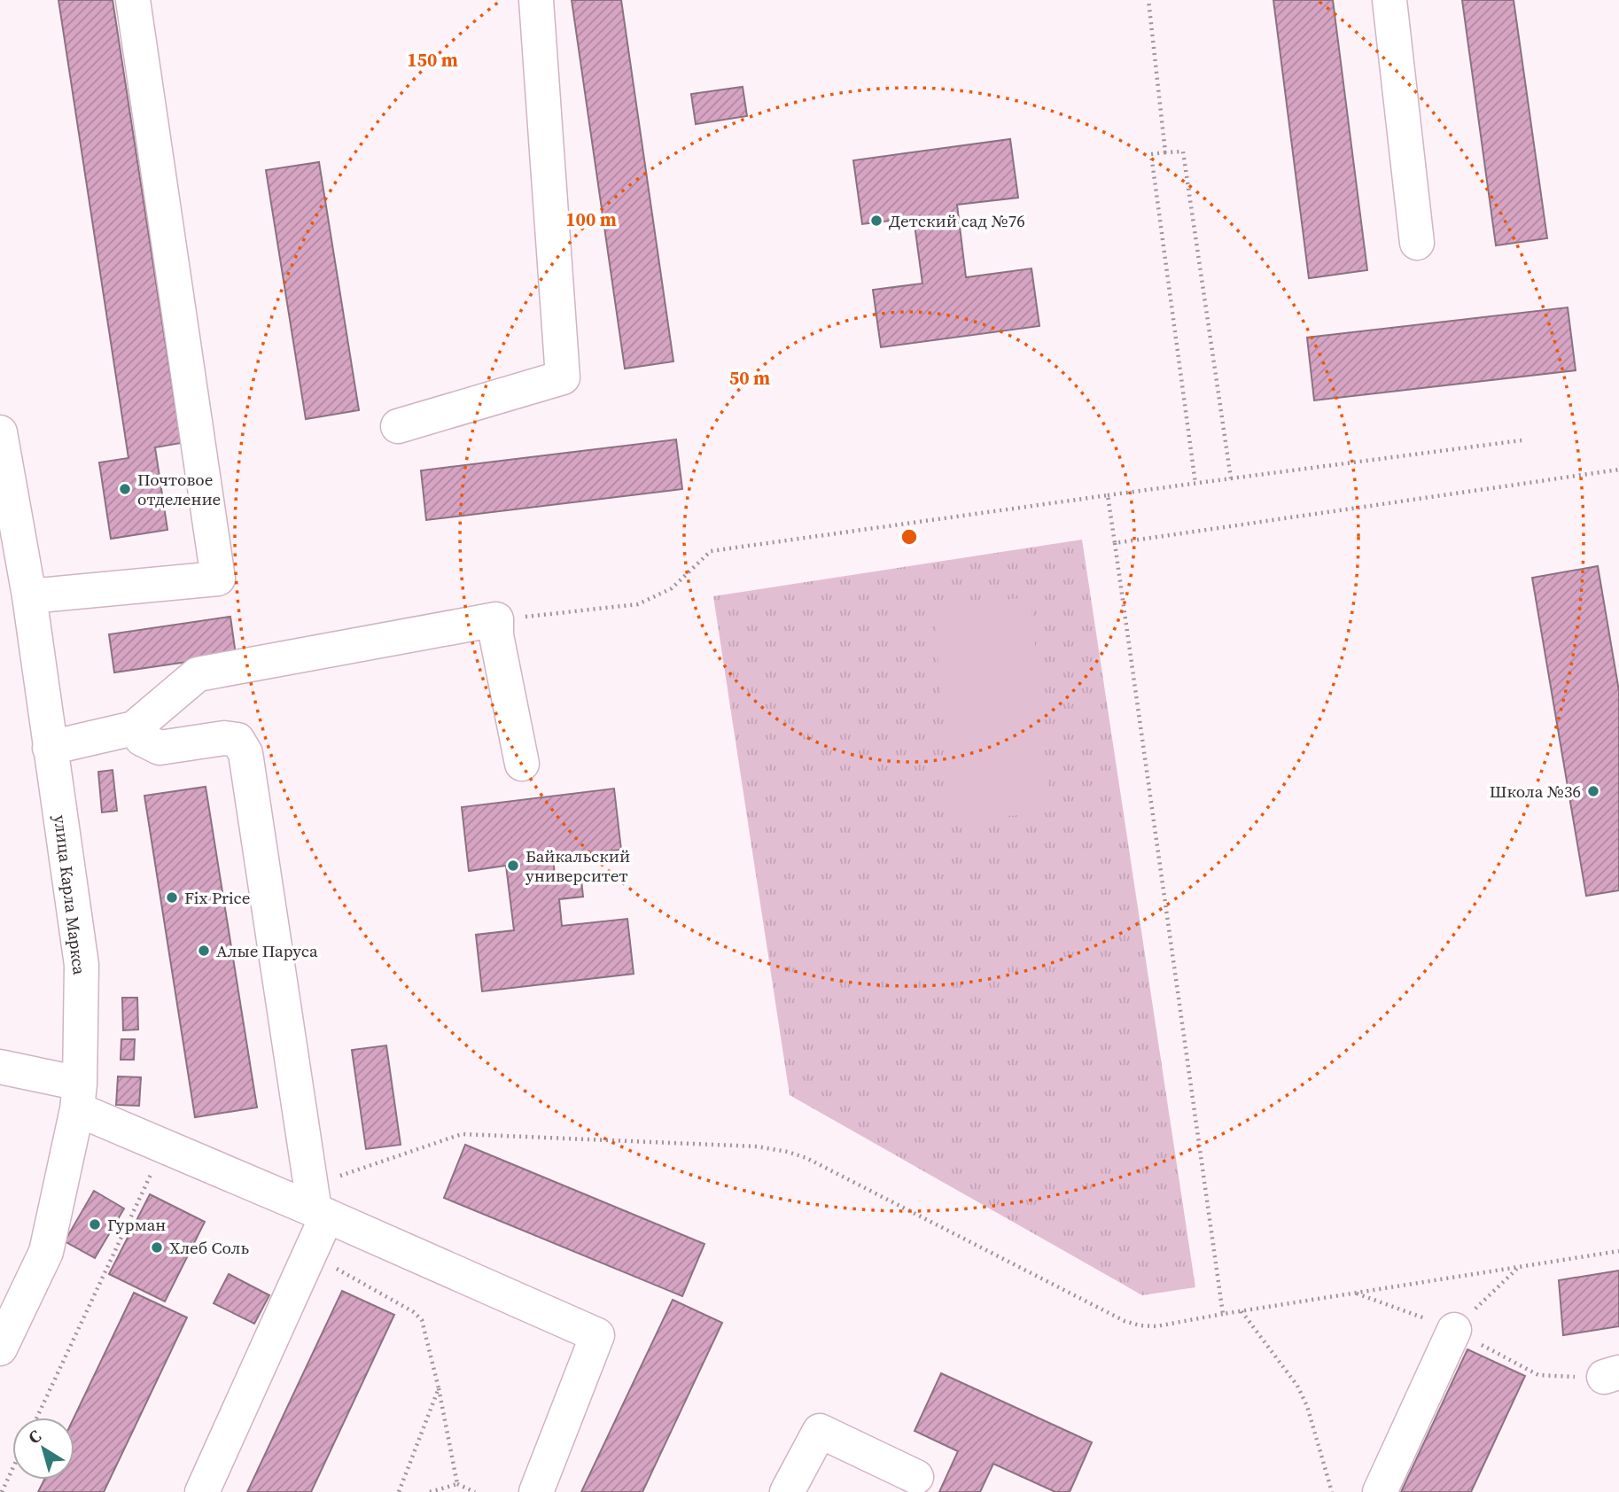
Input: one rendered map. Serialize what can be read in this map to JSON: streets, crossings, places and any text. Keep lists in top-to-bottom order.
{
  "streets": {
    "street": ["улица Карла Маркса"]
  },
  "places": [
    "Детский сад №76",
    "Почтовое отделение",
    "Школа №36",
    "Байкальский университет",
    "Fix Price",
    "Алые Паруса",
    "Гурман",
    "Хлеб Соль"
  ],
  "north": "top left",
  "rings": ["150 m", "100 m", "50 m"]
}
